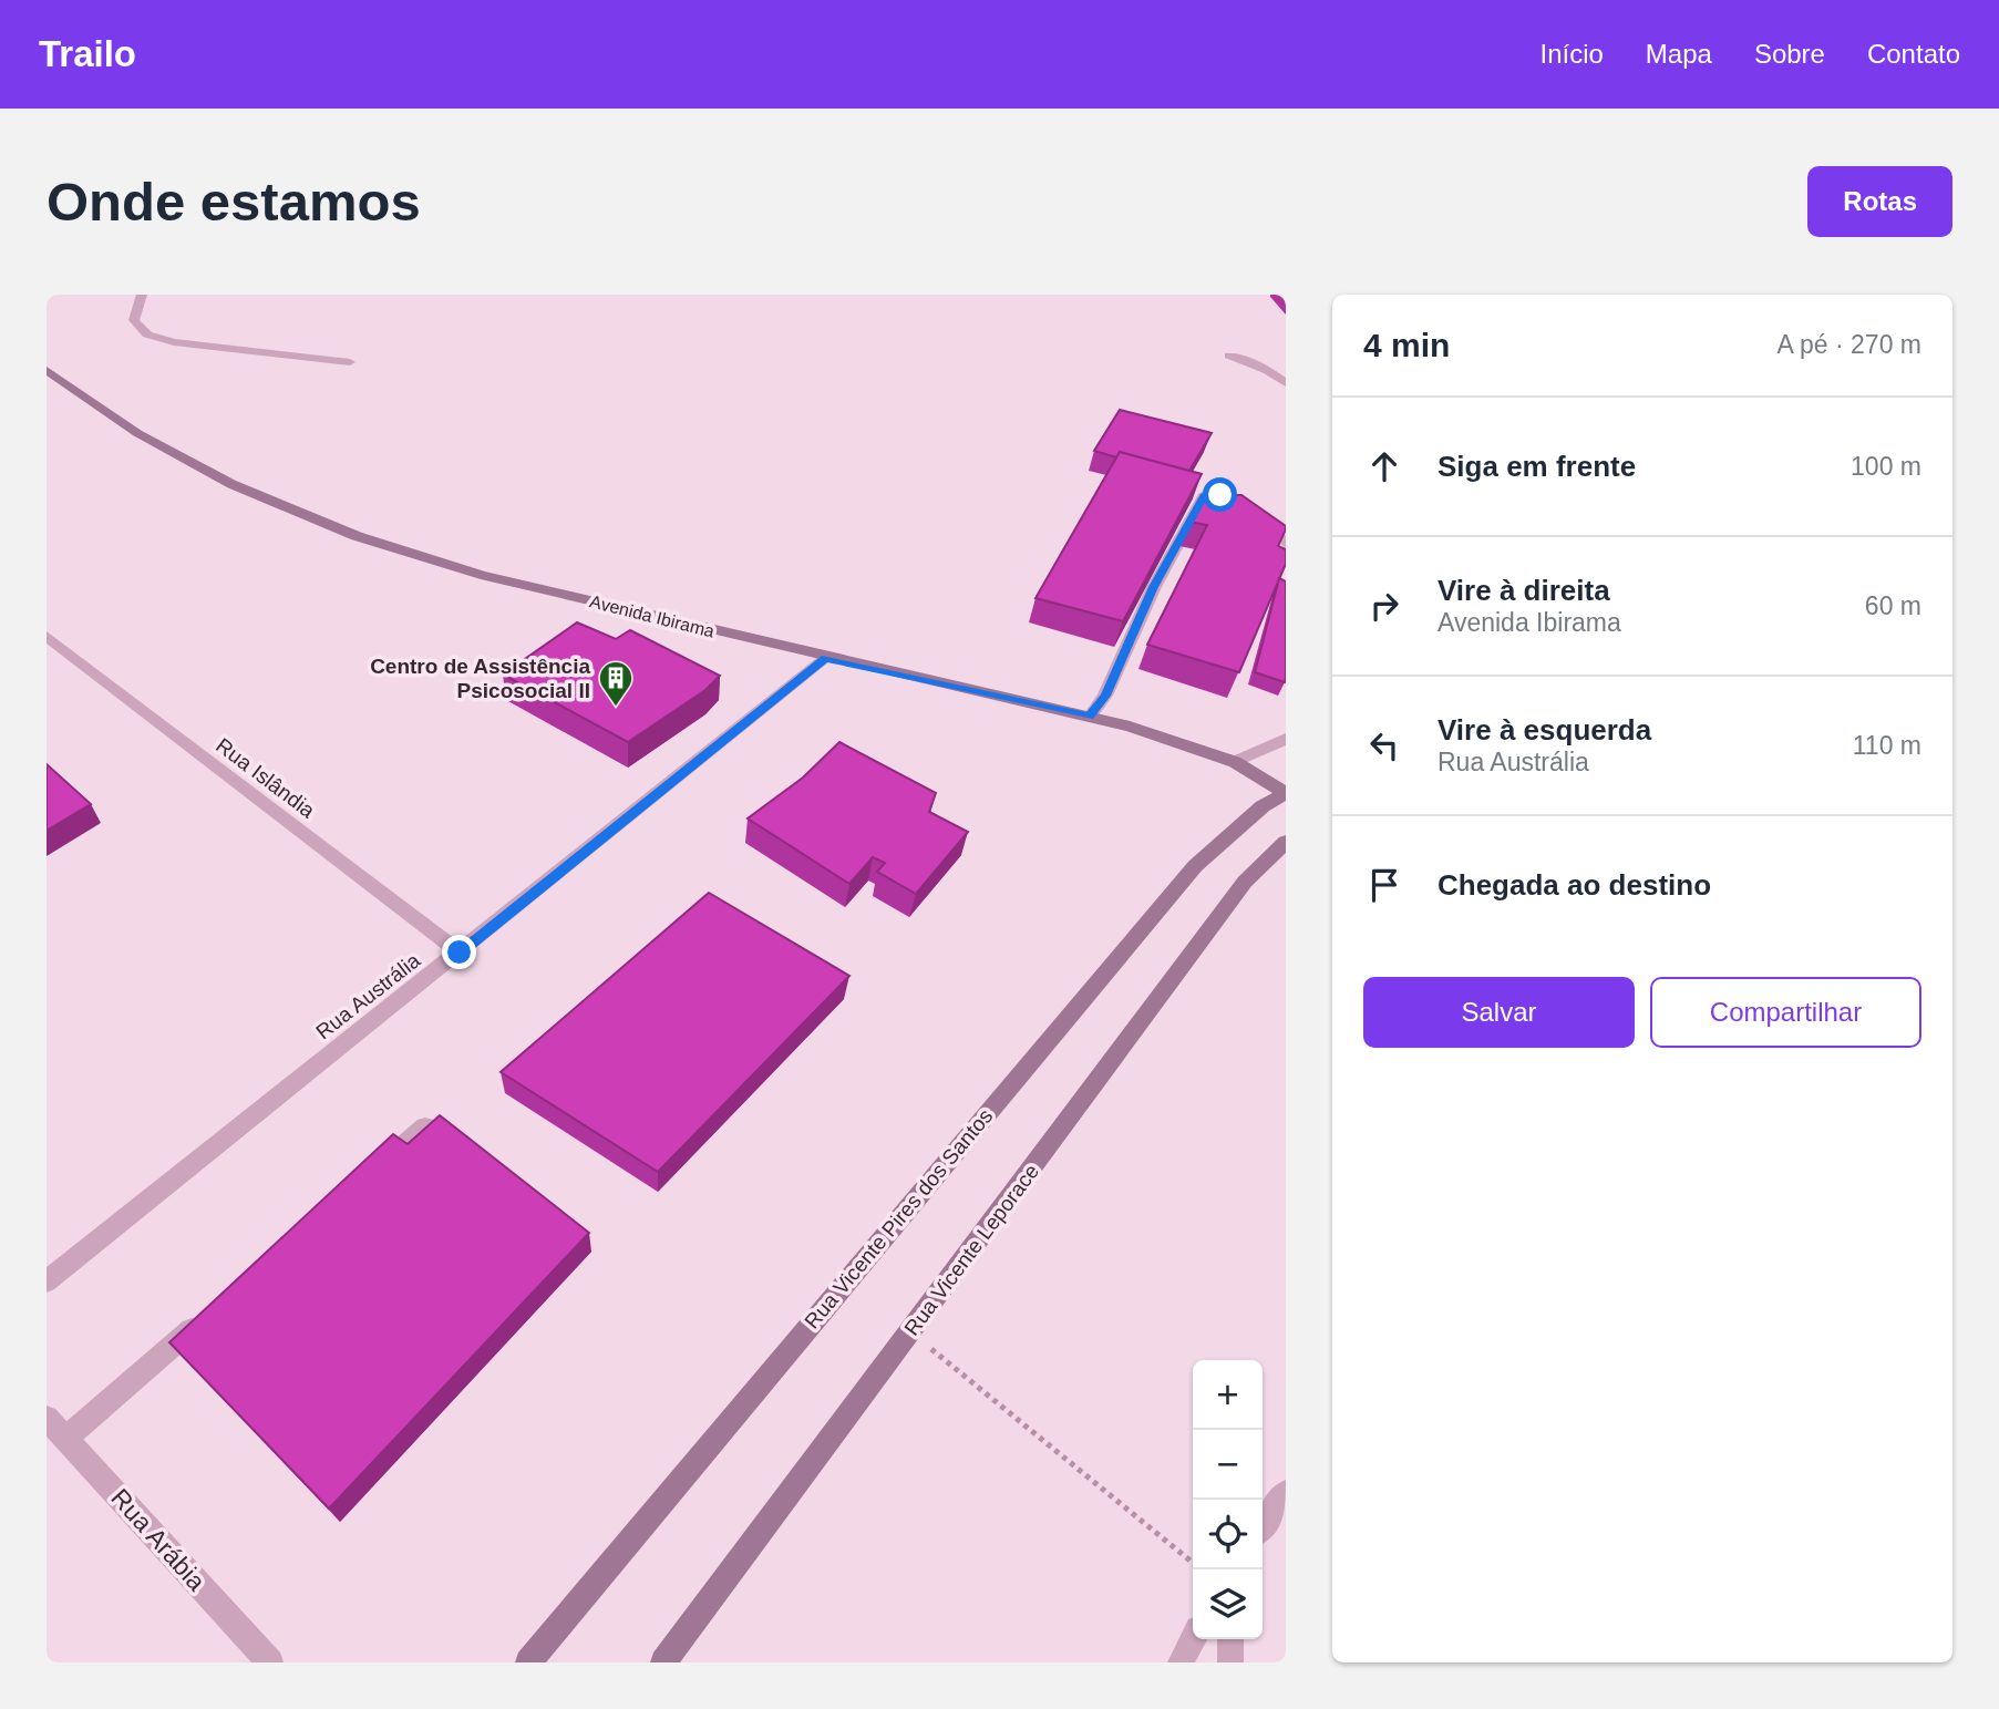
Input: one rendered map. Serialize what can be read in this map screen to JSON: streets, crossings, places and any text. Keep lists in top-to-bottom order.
{
  "streets": {
    "main road": ["Avenida Ibirama", "Rua Vicente Pires dos Santos", "Rua Vicente Leporace"],
    "street": ["Rua Islândia", "Rua Austrália", "Rua Arábia"]
  },
  "crossings": [
    ["Avenida Ibirama", "Rua Austrália"],
    ["Avenida Ibirama", "Rua Vicente Pires dos Santos"],
    ["Rua Islândia", "Rua Austrália"]
  ],
  "places": {
    "building": ["Centro de Assistência Psicosocial II"]
  },
  "page": {
    "header": "Trailo",
    "nav": [
      "Início",
      "Mapa",
      "Sobre",
      "Contato"
    ],
    "buttons": [
      "Rotas",
      ["Salvar", "Compartilhar"]
    ],
    "title": "Onde estamos",
    "heading": ["4 min", "A pé · 270 m"],
    "list": [
      ["Siga em frente", "100 m"],
      ["Vire à direita", "Avenida Ibirama", "60 m"],
      ["Vire à esquerda", "Rua Austrália", "110 m"],
      "Chegada ao destino"
    ],
    "map_buttons": ["+", "−"]
  }
}
